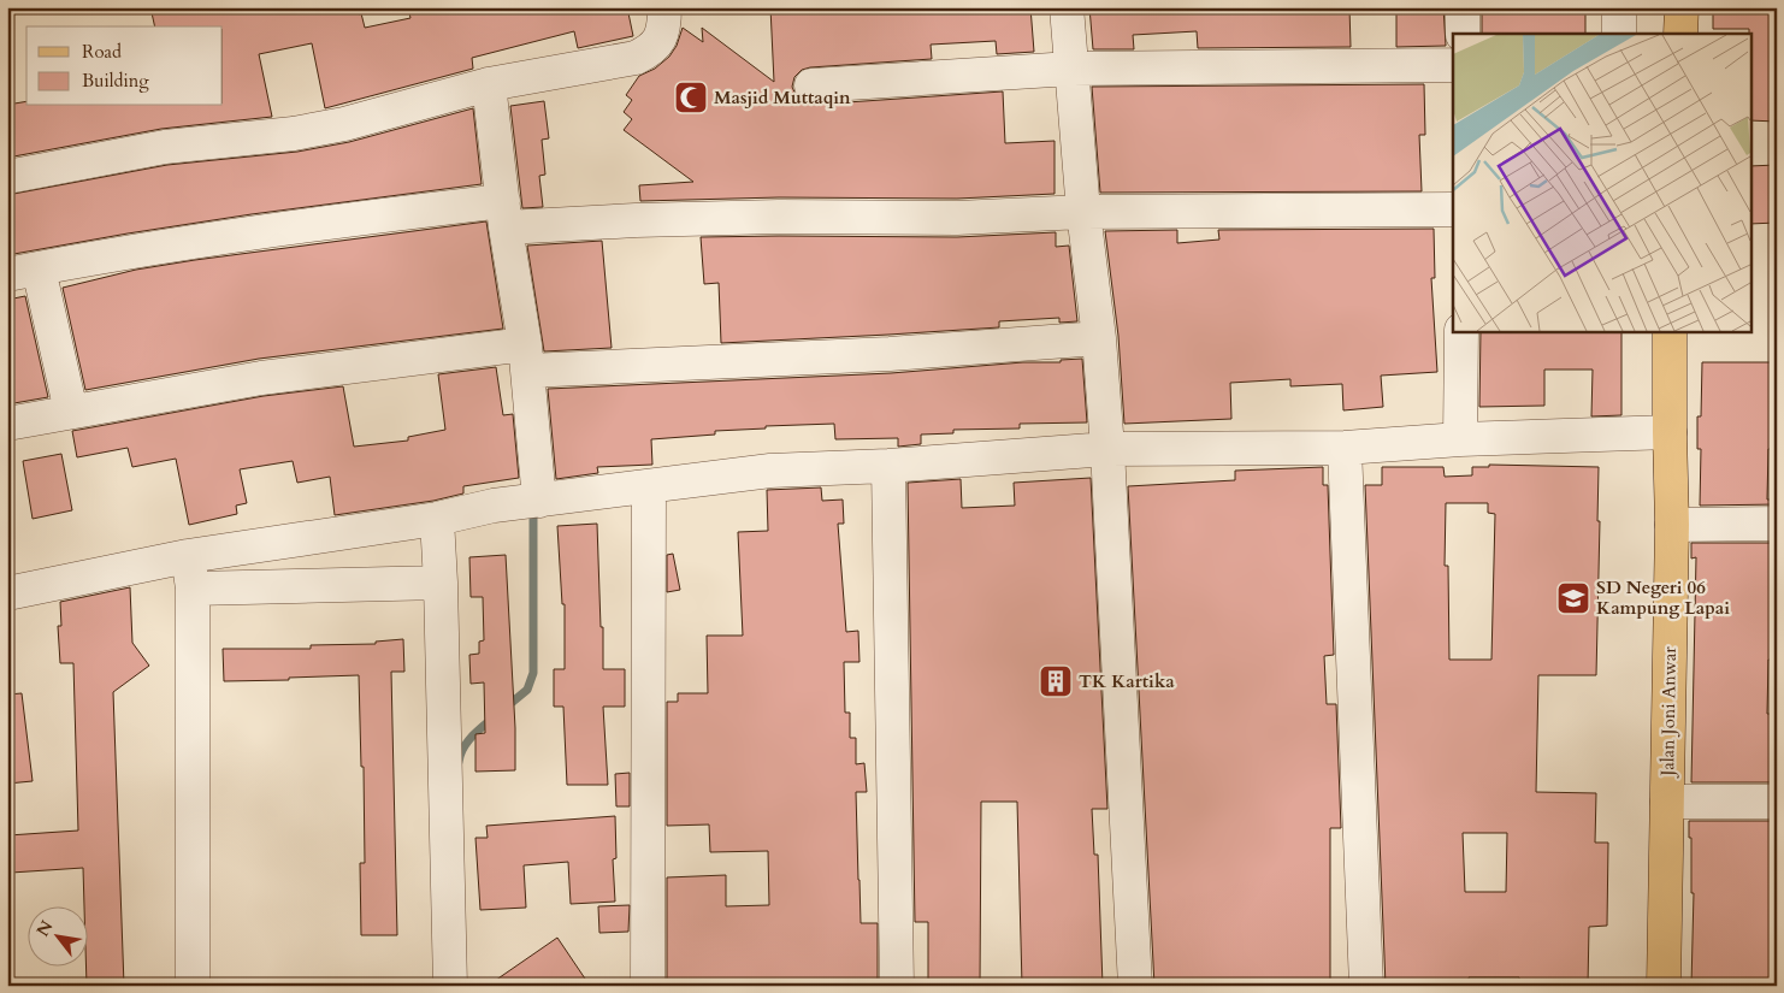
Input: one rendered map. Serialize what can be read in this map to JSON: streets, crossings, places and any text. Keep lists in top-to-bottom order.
{
  "streets": {
    "main road": ["Jalan Joni Anwar"]
  },
  "places": {
    "mosque": ["Masjid Muttaqin"],
    "school or university": ["SD Negeri 06 Kampung Lapai"],
    "building": ["TK Kartika"]
  },
  "legend": ["Road", "Building"],
  "north": "top left"
}
